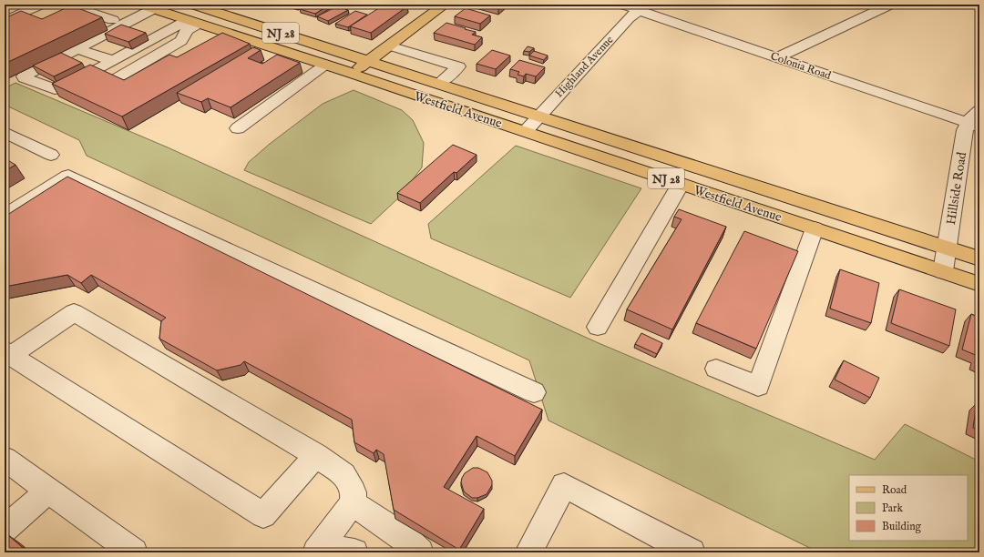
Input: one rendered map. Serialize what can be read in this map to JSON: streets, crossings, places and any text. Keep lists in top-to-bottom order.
{
  "streets": {
    "main road": ["NJ 28", "Westfield Avenue"],
    "street": ["Colonia Road", "Highland Avenue", "Hillside Road"]
  },
  "crossings": [
    ["NJ 28", "Westfield Avenue"],
    ["Colonia Road", "Highland Avenue"],
    ["Colonia Road", "Hillside Road"],
    ["Highland Avenue", "Westfield Avenue"],
    ["Westfield Avenue", "Hillside Road"]
  ],
  "legend": ["Road", "Park", "Building"]
}
